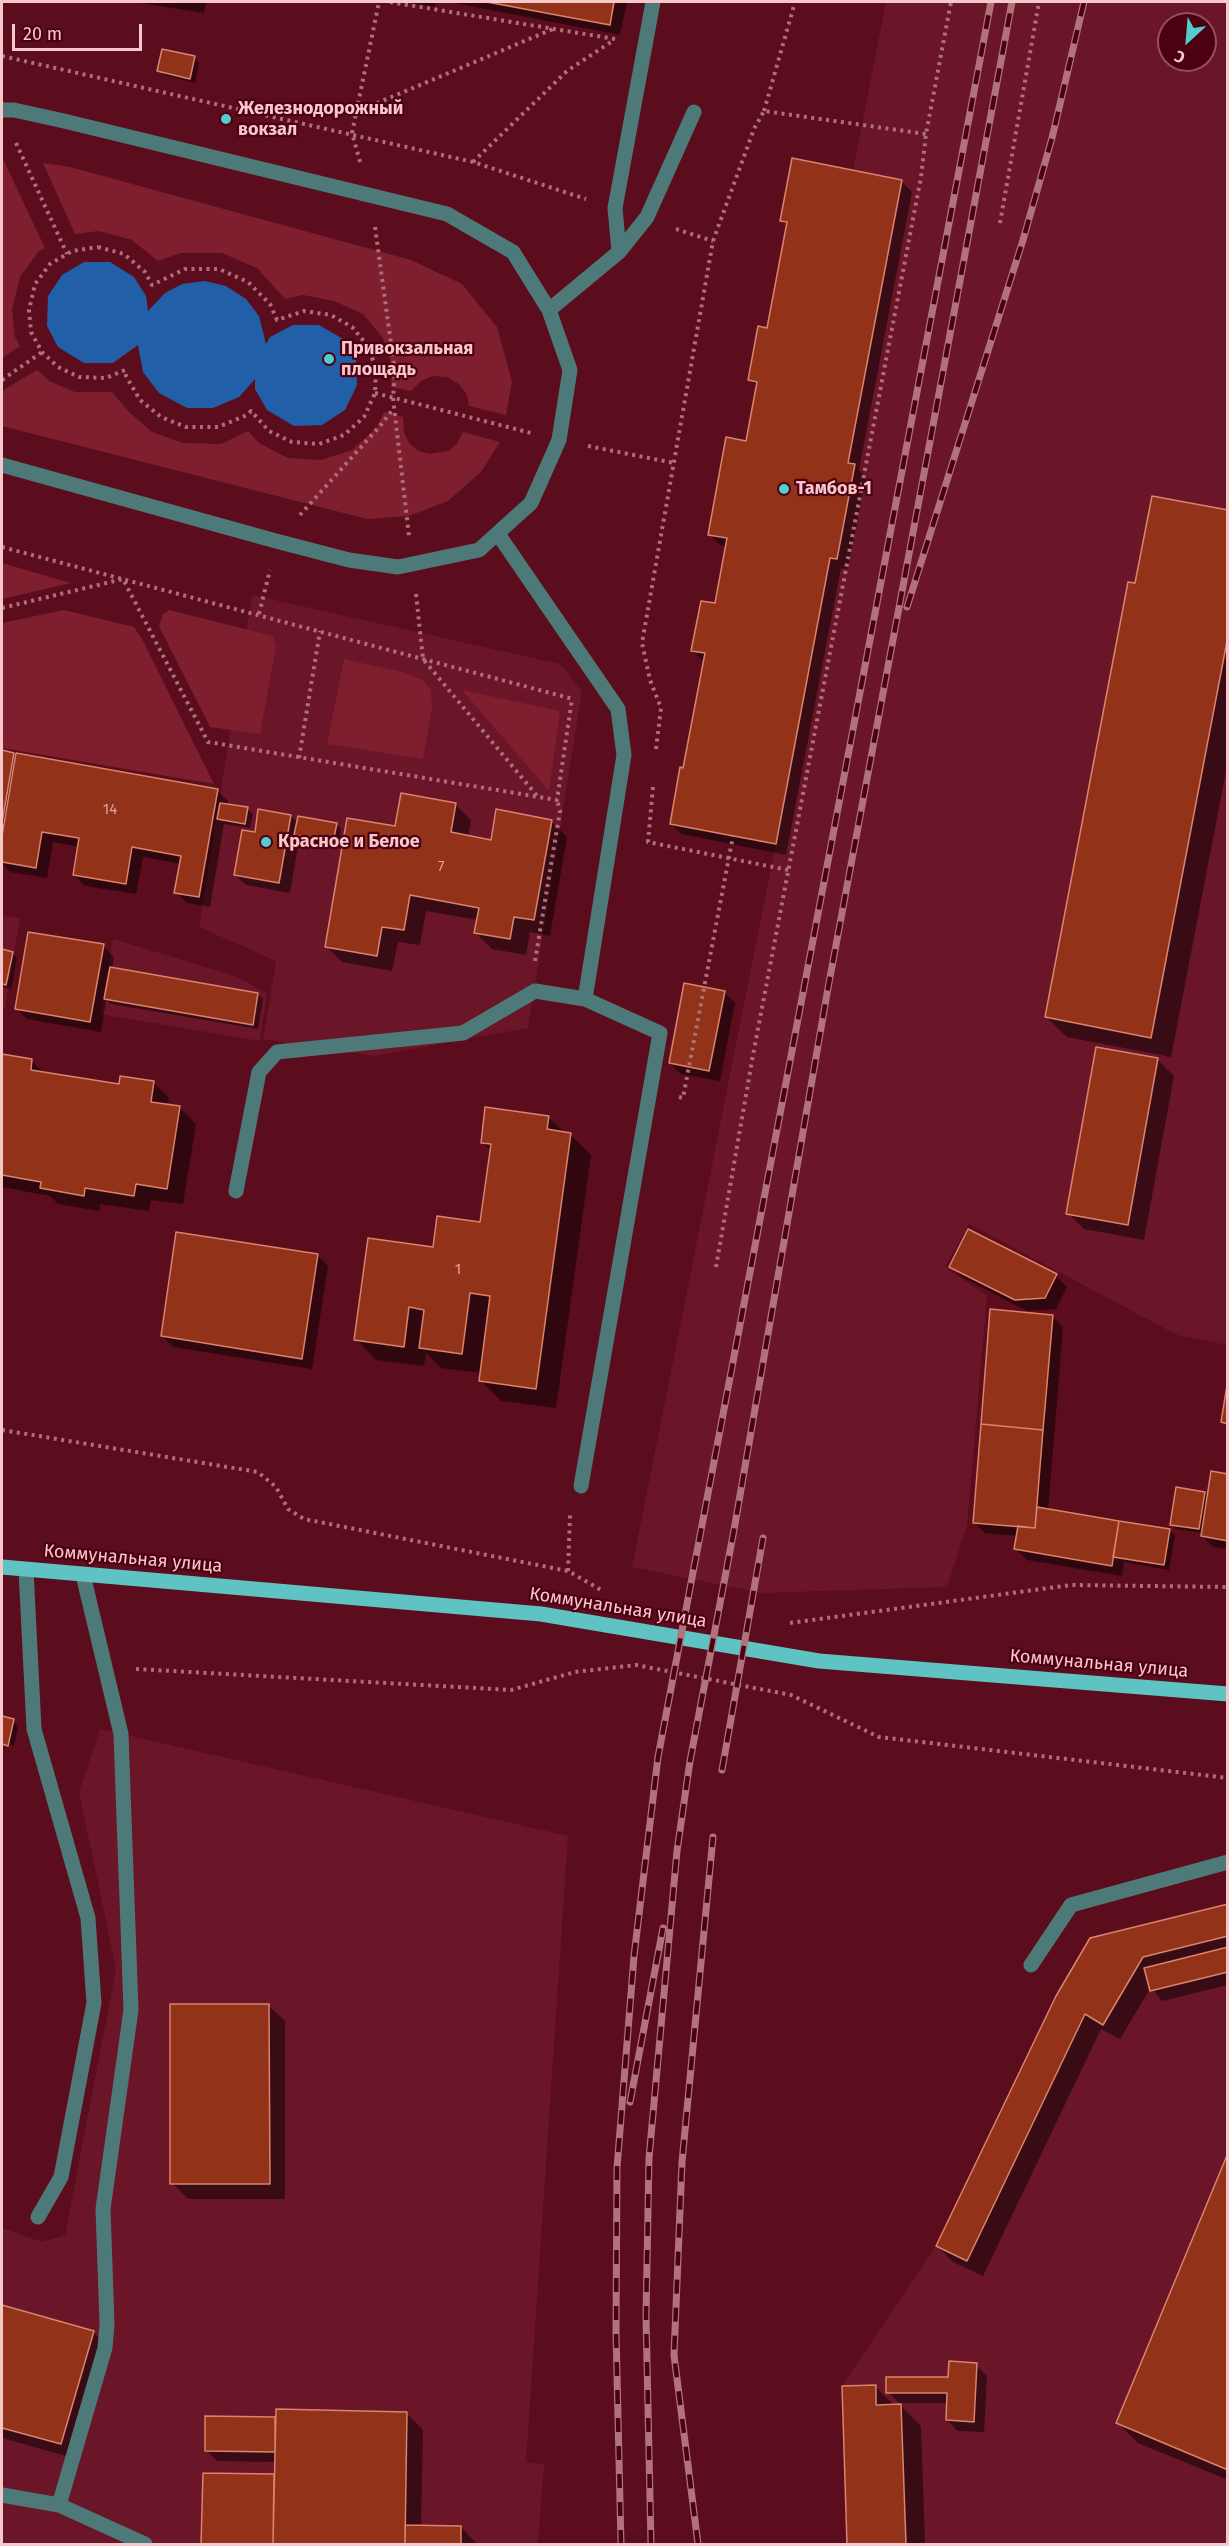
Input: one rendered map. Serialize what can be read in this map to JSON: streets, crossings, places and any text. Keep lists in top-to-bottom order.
{
  "streets": {
    "main road": ["Коммунальная улица"]
  },
  "places": [
    "Железнодорожный вокзал",
    "Привокзальная площадь",
    "Тамбов-1",
    "Красное и Белое"
  ],
  "house_numbers": ["14", "7", "1"],
  "scale_bar": "20 m",
  "north": "bottom left"
}
